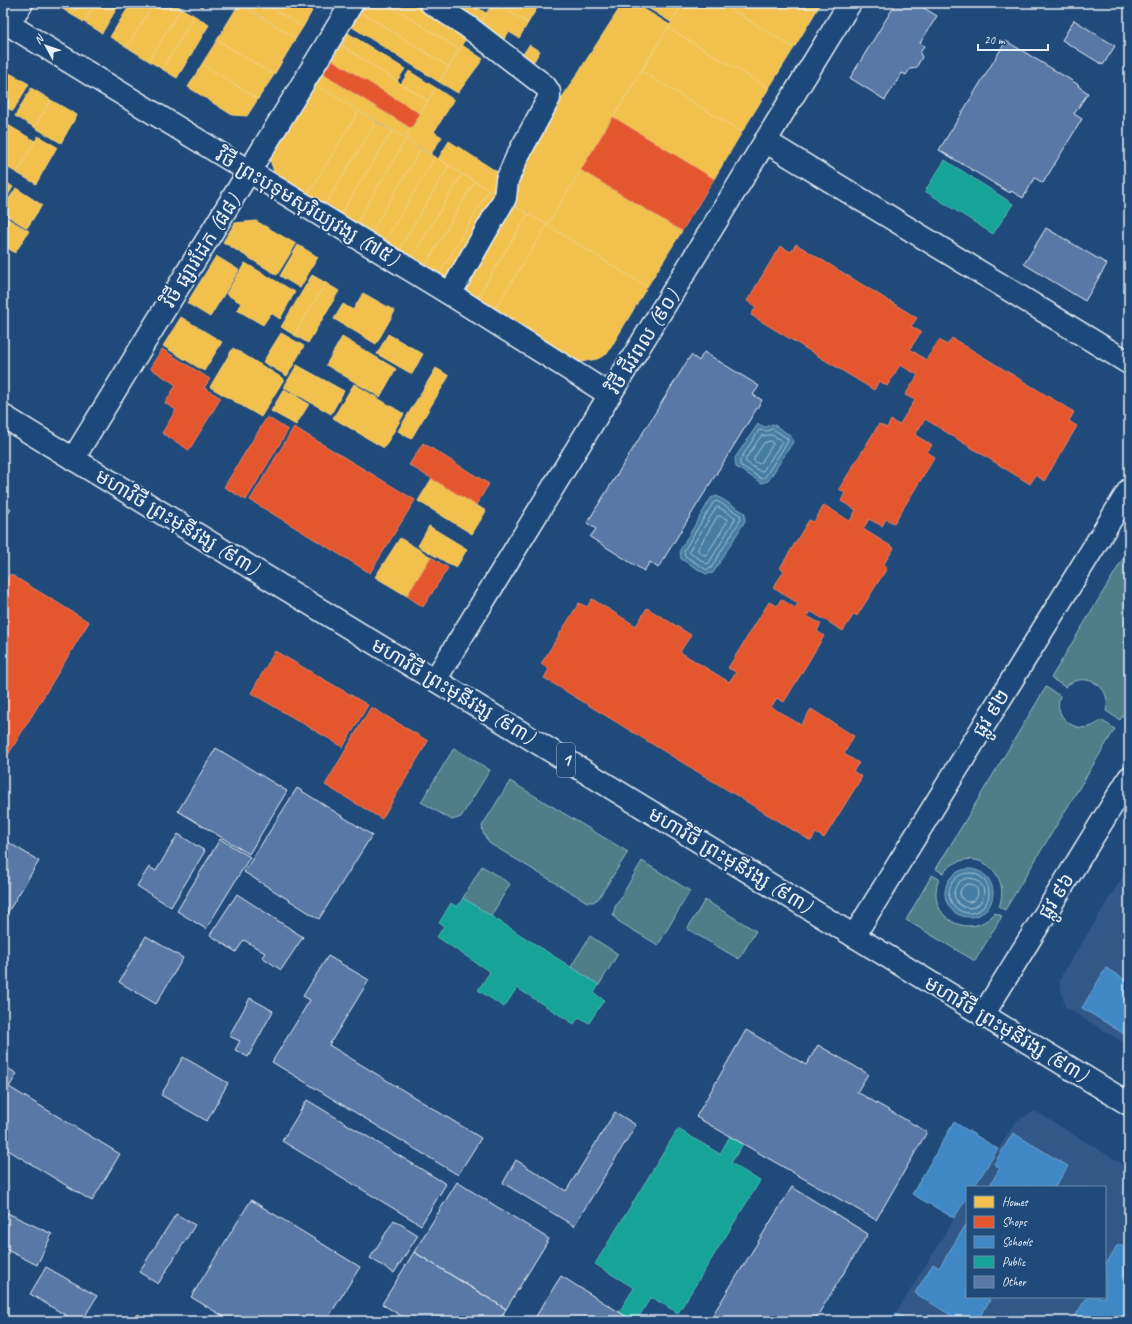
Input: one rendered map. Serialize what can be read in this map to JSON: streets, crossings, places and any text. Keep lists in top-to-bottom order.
{
  "streets": {
    "main road": [
      "វិថី ព្រះបុទុមសុរិយ្យវង្ស (៧៥)",
      "វិថី ផ្សារដែក (៨៨)",
      "វិថី ជីវពល (៩០)",
      "មហាវិថី ព្រះមុនីវង្ស (៩៣)",
      "ផ្លូវ ៩២",
      "1",
      "ផ្លូវ ៩៦"
    ]
  },
  "crossings": [
    ["វិថី ព្រះបុទុមសុរិយ្យវង្ស (៧៥)", "វិថី ផ្សារដែក (៨៨)"],
    ["វិថី ព្រះបុទុមសុរិយ្យវង្ស (៧៥)", "វិថី ជីវពល (៩០)"],
    ["វិថី ផ្សារដែក (៨៨)", "មហាវិថី ព្រះមុនីវង្ស (៩៣)"],
    ["វិថី ជីវពល (៩០)", "មហាវិថី ព្រះមុនីវង្ស (៩៣)"],
    ["មហាវិថី ព្រះមុនីវង្ស (៩៣)", "ផ្លូវ ៩២"],
    ["មហាវិថី ព្រះមុនីវង្ស (៩៣)", "ផ្លូវ ៩៦"]
  ],
  "legend": [
    "Homes",
    "Shops",
    "Schools",
    "Public",
    "Other"
  ],
  "scale_bar": "20 m",
  "north": "top left"
}
